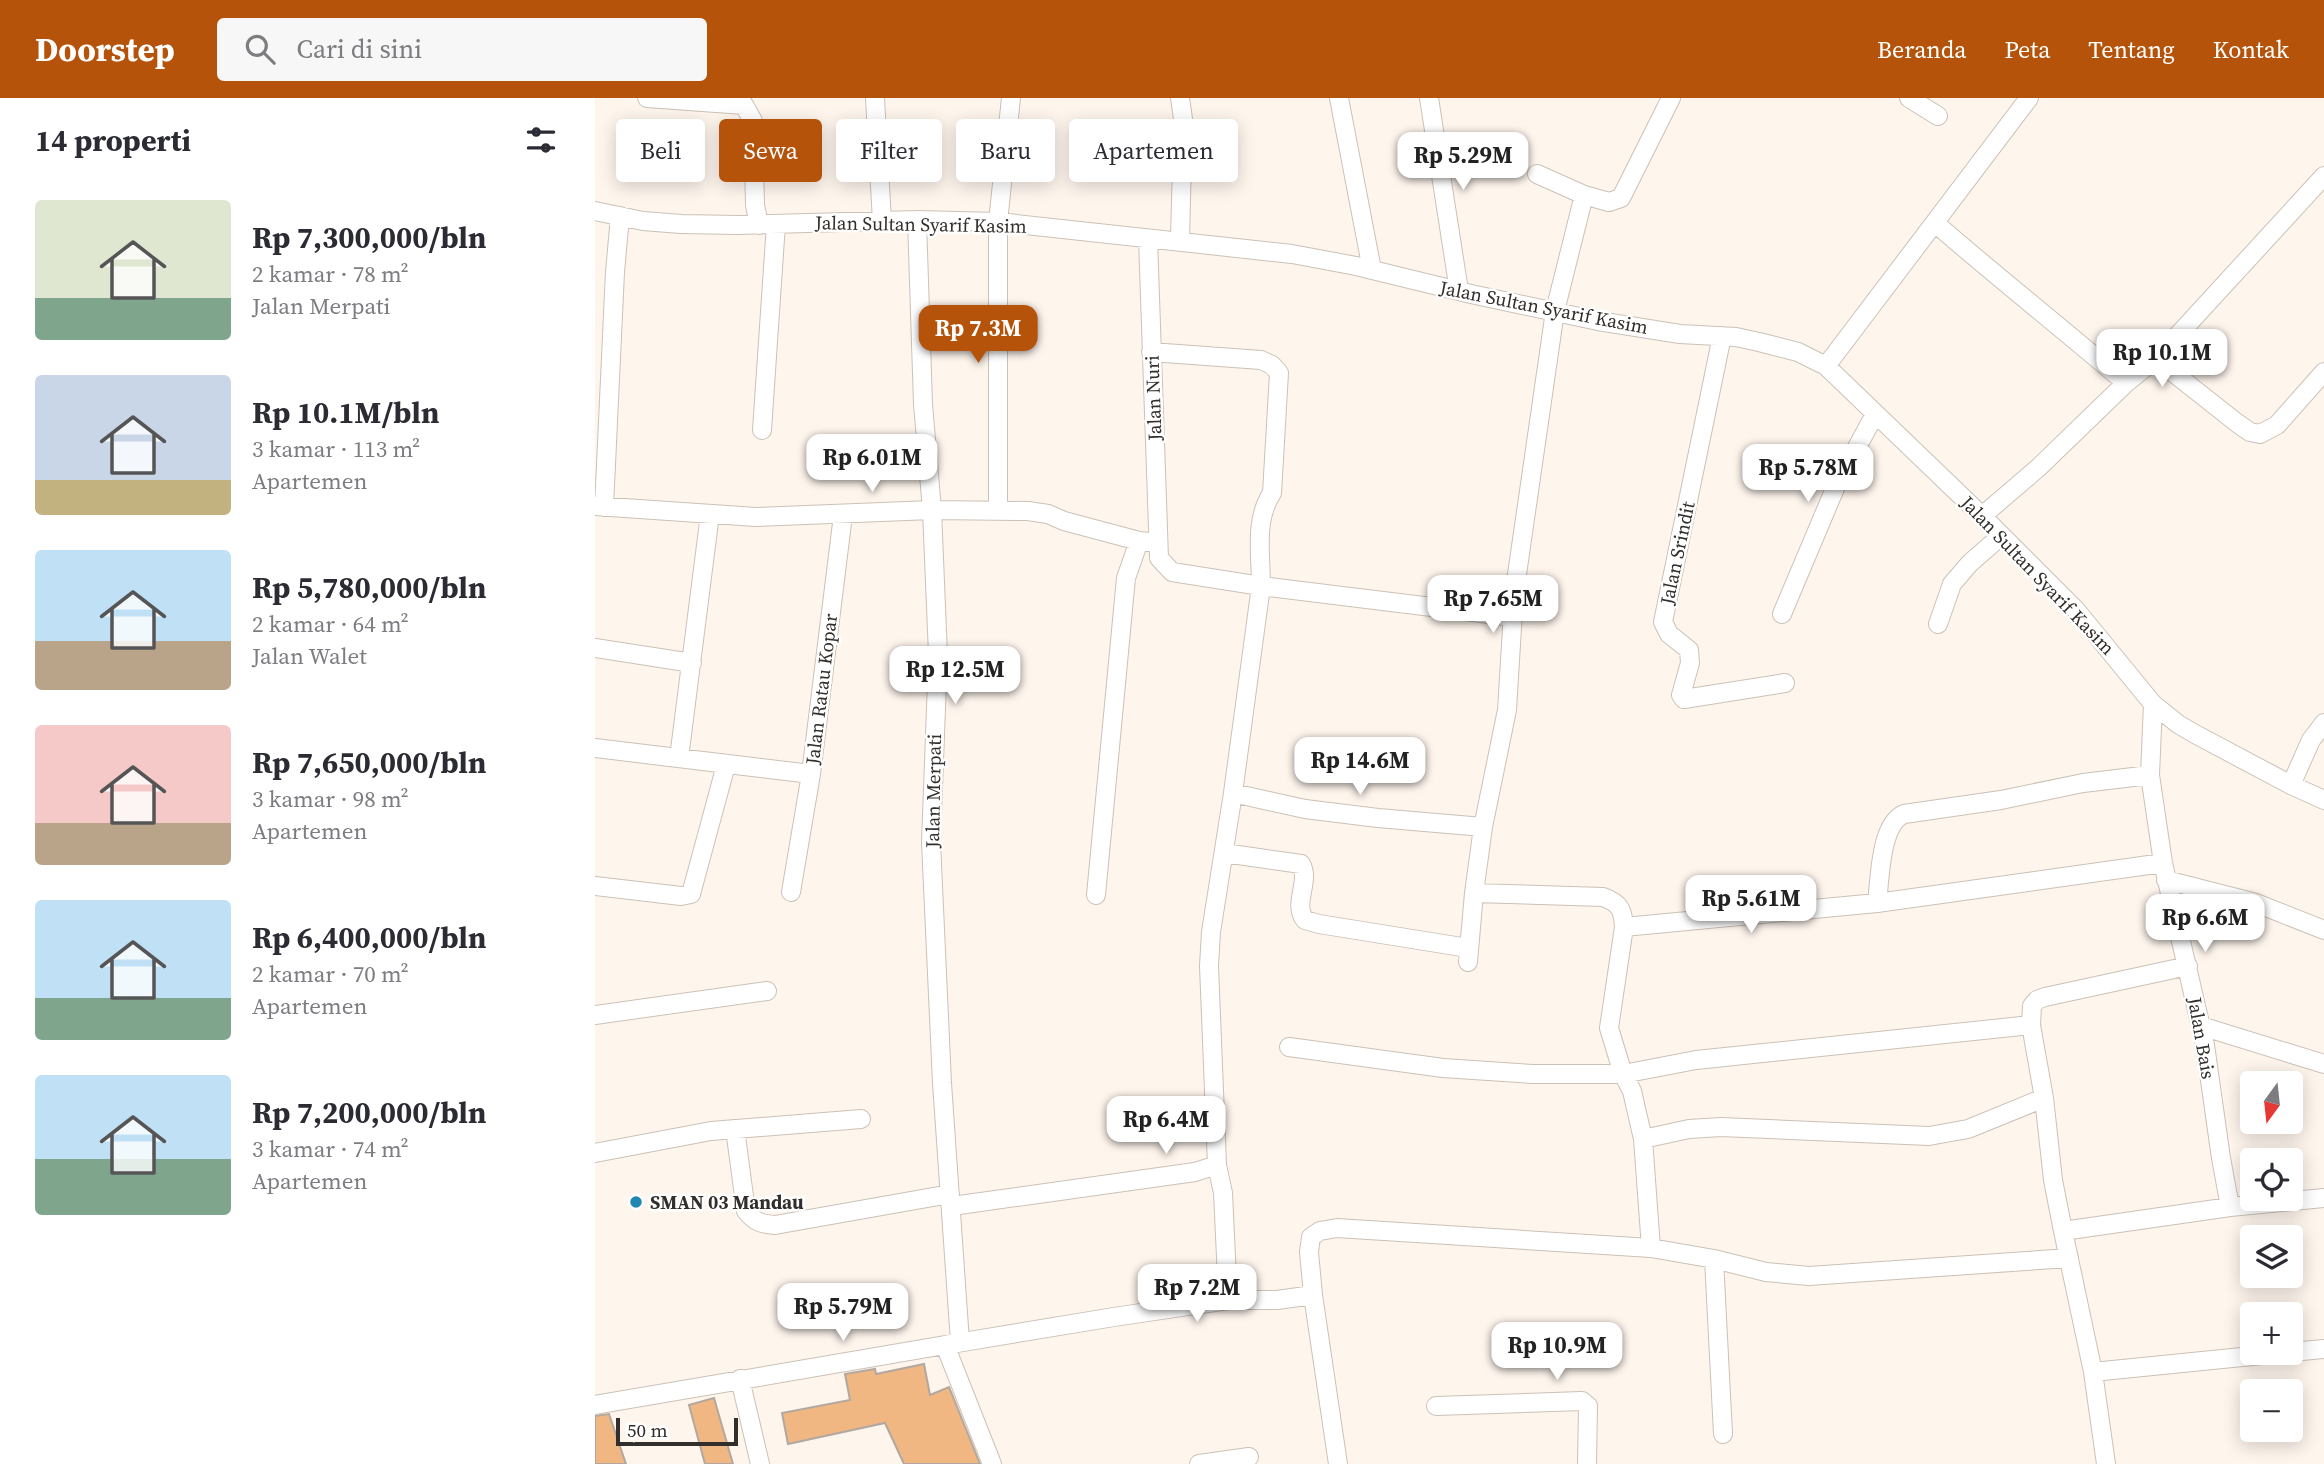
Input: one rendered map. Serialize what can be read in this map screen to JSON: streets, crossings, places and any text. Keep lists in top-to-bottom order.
{
  "streets": {
    "street": [
      "Jalan Sultan Syarif Kasim",
      "Jalan Nuri",
      "Jalan Srindit",
      "Jalan Ratau Kopar",
      "Jalan Merpati",
      "Jalan Bais"
    ]
  },
  "crossings": [
    ["Jalan Sultan Syarif Kasim", "Jalan Nuri"],
    ["Jalan Sultan Syarif Kasim", "Jalan Srindit"],
    ["Jalan Sultan Syarif Kasim", "Jalan Merpati"],
    ["Jalan Sultan Syarif Kasim", "Jalan Bais"]
  ],
  "places": ["SMAN 03 Mandau"],
  "scale_bar": "50 m",
  "north": "bottom",
  "page": {
    "header": "Doorstep",
    "search": "Cari di sini",
    "nav": [
      "Beranda",
      "Peta",
      "Tentang",
      "Kontak"
    ],
    "heading": "14 properti",
    "chip": [
      "Beli",
      "Sewa",
      "Filter",
      "Baru",
      "Apartemen"
    ],
    "price": [
      "Rp 5.29M",
      "Rp 7.3M",
      "Rp 10.1M",
      "Rp 6.01M",
      "Rp 5.78M",
      "Rp 7.65M",
      "Rp 12.5M",
      "Rp 14.6M",
      "Rp 5.61M",
      "Rp 6.6M",
      "Rp 6.4M",
      "Rp 7.2M",
      "Rp 5.79M",
      "Rp 10.9M"
    ],
    "list": [
      {
        "name": "Rp 7,300,000/bln",
        "note": "2 kamar · 78 m² · Jalan Merpati"
      },
      {
        "name": "Rp 10.1M/bln",
        "note": "3 kamar · 113 m² · Apartemen"
      },
      {
        "name": "Rp 5,780,000/bln",
        "note": "2 kamar · 64 m² · Jalan Walet"
      },
      {
        "name": "Rp 7,650,000/bln",
        "note": "3 kamar · 98 m² · Apartemen"
      },
      {
        "name": "Rp 6,400,000/bln",
        "note": "2 kamar · 70 m² · Apartemen"
      },
      {
        "name": "Rp 7,200,000/bln",
        "note": "3 kamar · 74 m² · Apartemen"
      }
    ],
    "map_buttons": ["+", "−"],
    "scale": "50 m"
  }
}
